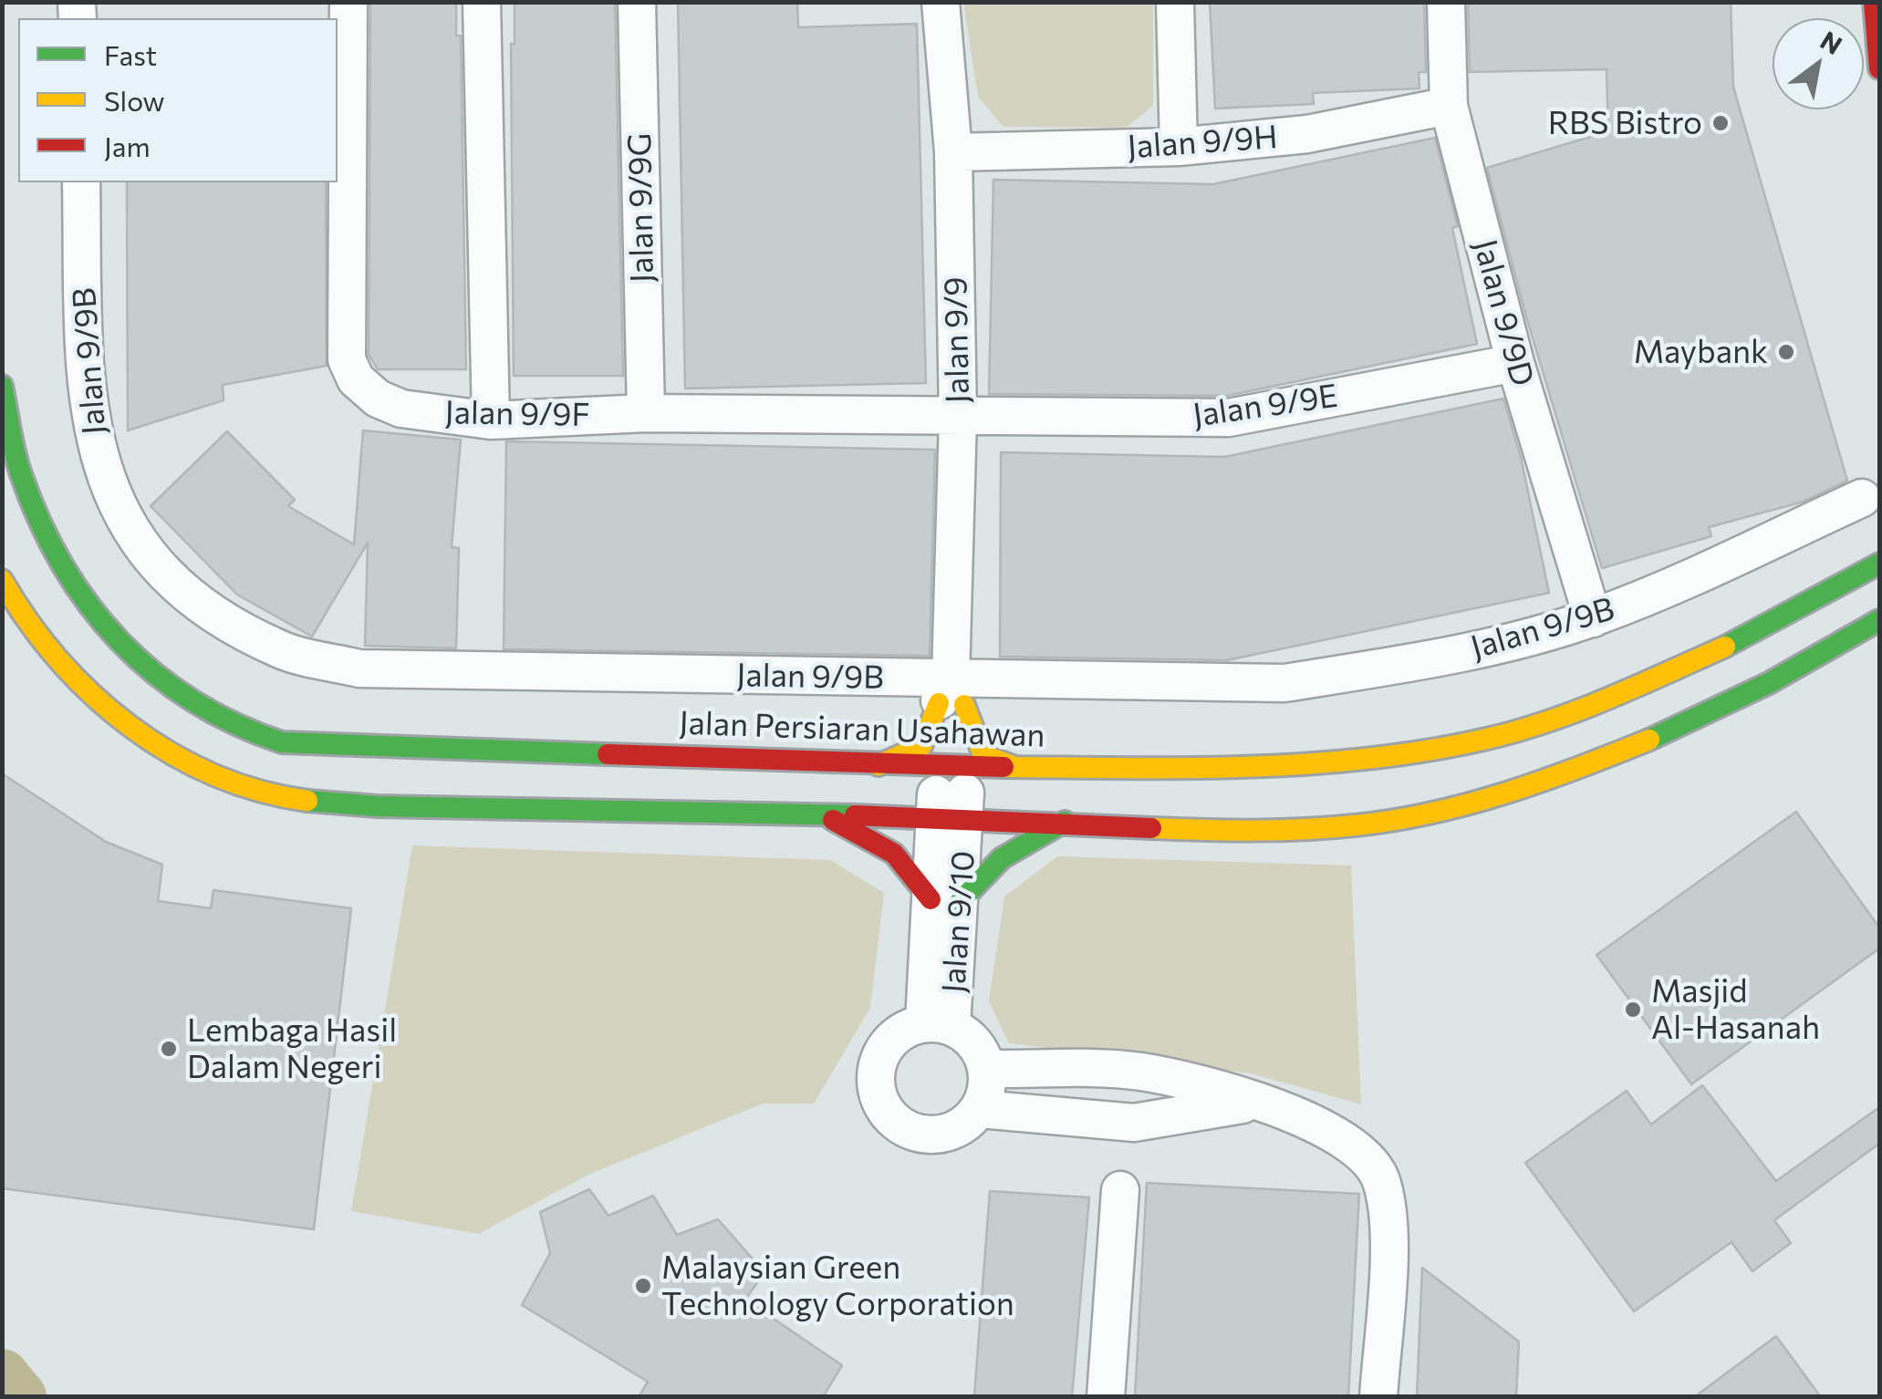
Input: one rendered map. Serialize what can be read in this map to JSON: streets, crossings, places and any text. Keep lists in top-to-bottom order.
{
  "streets": {
    "street": [
      "Jalan 9/9H",
      "Jalan 9/9G",
      "Jalan 9/9D",
      "Jalan 9/9",
      "Jalan 9/9B",
      "Jalan 9/9E",
      "Jalan 9/9F",
      "Jalan Persiaran Usahawan",
      "Jalan 9/10"
    ]
  },
  "crossings": [
    ["Jalan 9/9H", "Jalan 9/9D"],
    ["Jalan 9/9H", "Jalan 9/9"],
    ["Jalan 9/9G", "Jalan 9/9F"],
    ["Jalan 9/9D", "Jalan 9/9B"],
    ["Jalan 9/9D", "Jalan 9/9E"],
    ["Jalan 9/9", "Jalan 9/9B"],
    ["Jalan 9/9", "Jalan 9/9E"],
    ["Jalan 9/9", "Jalan 9/9F"],
    ["Jalan 9/9", "Jalan Persiaran Usahawan"],
    ["Jalan 9/9", "Jalan 9/10"],
    ["Jalan 9/9E", "Jalan 9/9F"],
    ["Jalan Persiaran Usahawan", "Jalan 9/10"]
  ],
  "places": [
    "RBS Bistro",
    "Maybank",
    "Masjid Al-Hasanah",
    "Lembaga Hasil Dalam Negeri",
    "Malaysian Green Technology Corporation"
  ],
  "legend": ["Fast", "Slow", "Jam"],
  "north": "top right"
}
